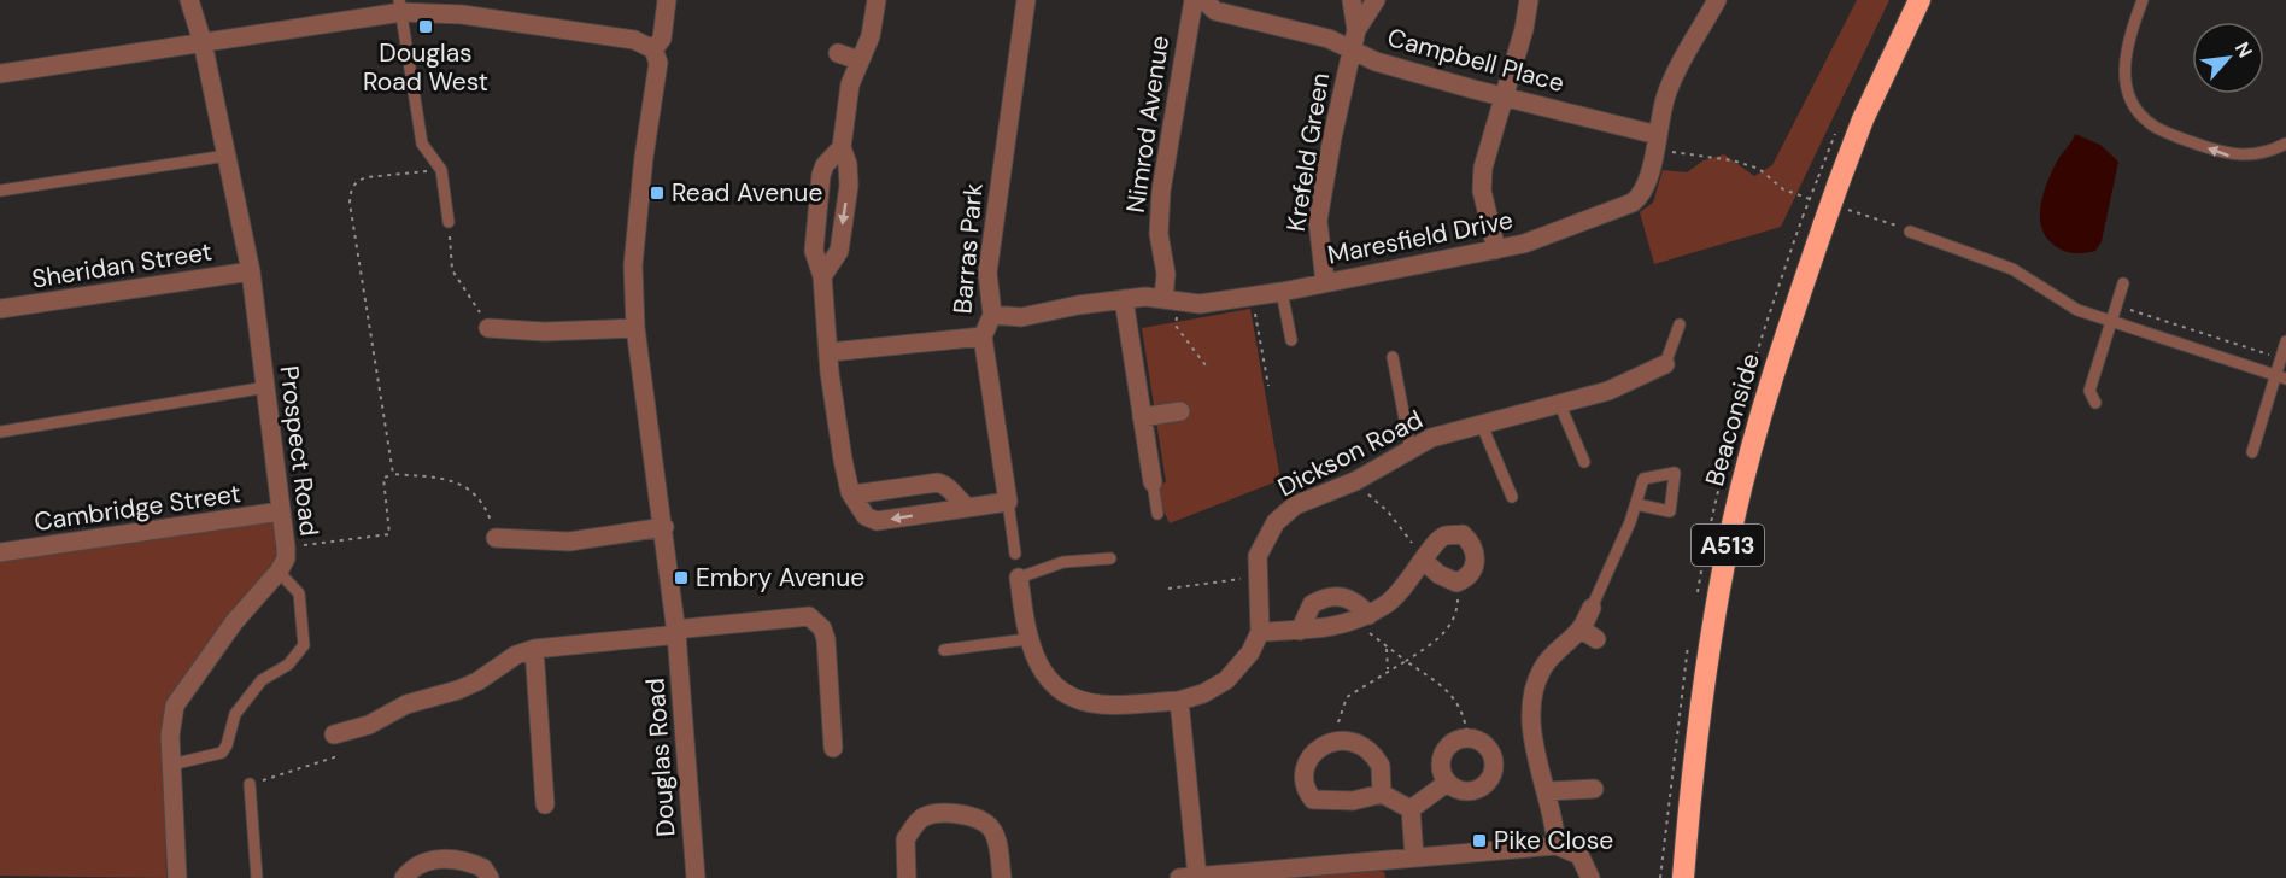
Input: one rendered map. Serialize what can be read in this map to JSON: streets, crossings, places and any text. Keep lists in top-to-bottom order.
{
  "streets": {
    "highway": ["Beaconside", "A513"],
    "street": [
      "Campbell Place",
      "Nimrod Avenue",
      "Krefeld Green",
      "Maresfield Drive",
      "Barras Park",
      "Sheridan Street",
      "Prospect Road",
      "Dickson Road",
      "Cambridge Street",
      "Douglas Road"
    ]
  },
  "crossings": [
    ["Campbell Place", "Krefeld Green"],
    ["Campbell Place", "Maresfield Drive"],
    ["Nimrod Avenue", "Maresfield Drive"],
    ["Krefeld Green", "Maresfield Drive"],
    ["Maresfield Drive", "Barras Park"],
    ["Sheridan Street", "Prospect Road"],
    ["Prospect Road", "Cambridge Street"]
  ],
  "places": {
    "transit": [
      "Douglas Road West",
      "Read Avenue",
      "Embry Avenue",
      "Pike Close"
    ]
  },
  "north": "top right"
}
